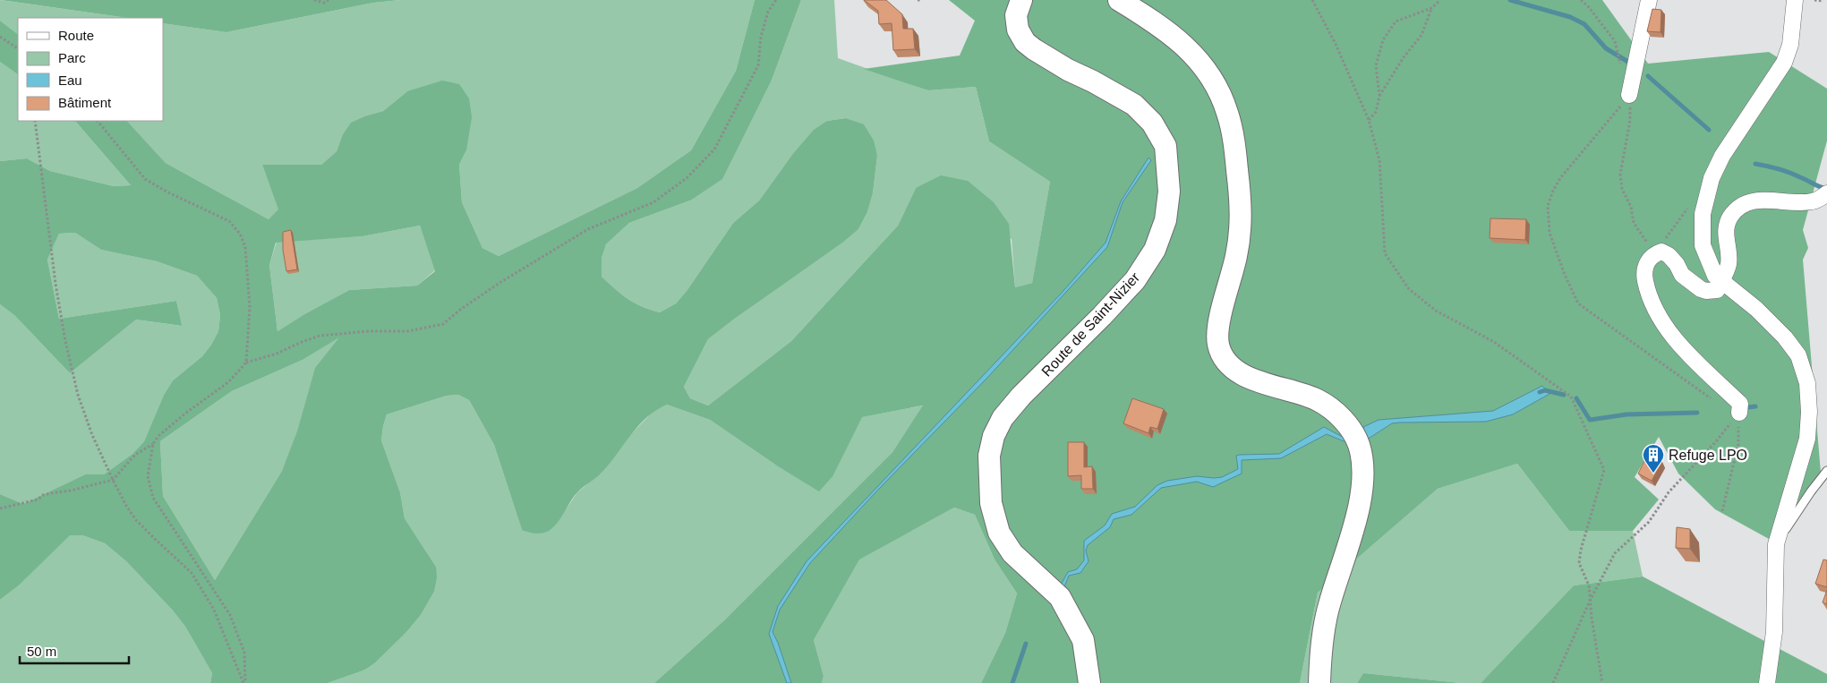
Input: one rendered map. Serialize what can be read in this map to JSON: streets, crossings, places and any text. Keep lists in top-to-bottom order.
{
  "streets": {
    "main road": ["Route de Saint-Nizier"]
  },
  "places": {
    "building": ["Refuge LPO"]
  },
  "legend": [
    "Route",
    "Parc",
    "Eau",
    "Bâtiment"
  ],
  "scale_bar": "50 m"
}
